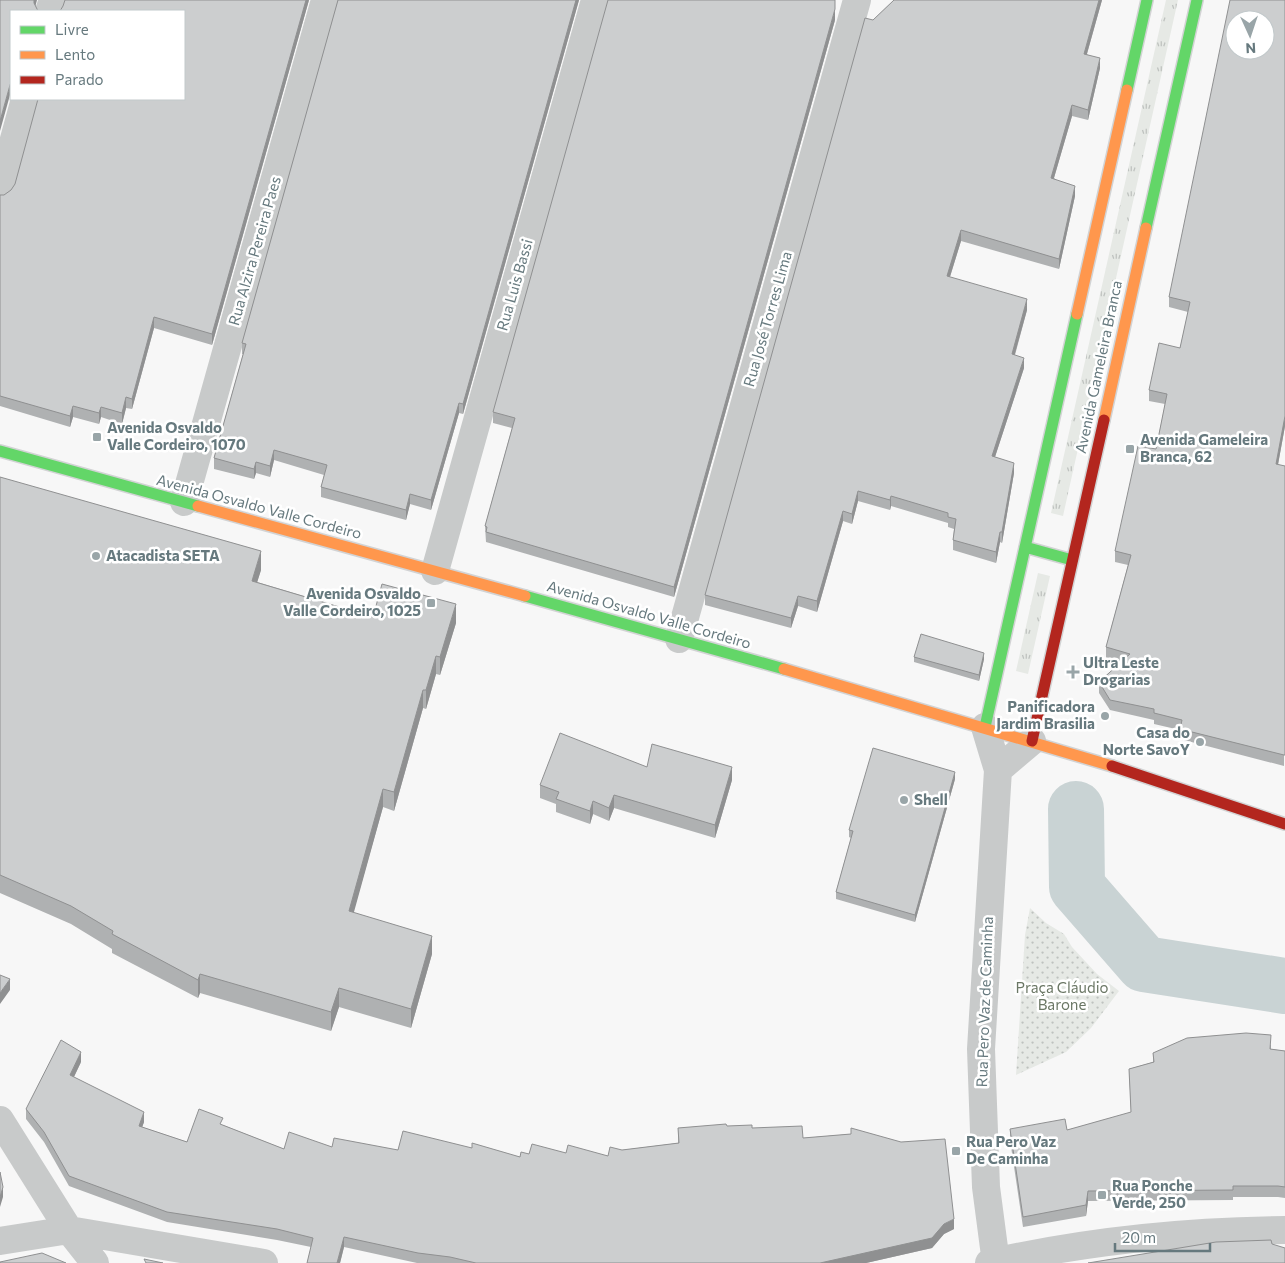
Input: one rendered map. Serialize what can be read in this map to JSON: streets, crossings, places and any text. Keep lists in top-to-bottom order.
{
  "streets": {
    "main road": ["Avenida Gameleira Branca", "Avenida Osvaldo Valle Cordeiro"],
    "street": [
      "Rua Alzira Pereira Paes",
      "Rua Luis Bassi",
      "Rua José Torres Lima",
      "Rua Pero Vaz de Caminha"
    ]
  },
  "crossings": [
    ["Rua Alzira Pereira Paes", "Avenida Osvaldo Valle Cordeiro"],
    ["Rua Luis Bassi", "Avenida Osvaldo Valle Cordeiro"],
    ["Rua José Torres Lima", "Avenida Osvaldo Valle Cordeiro"],
    ["Avenida Gameleira Branca", "Avenida Osvaldo Valle Cordeiro"],
    ["Avenida Osvaldo Valle Cordeiro", "Rua Pero Vaz de Caminha"]
  ],
  "parks": ["Praça Cláudio Barone"],
  "places": {
    "transit": [
      "Avenida Osvaldo Valle Cordeiro, 1070",
      "Avenida Gameleira Branca, 62",
      "Avenida Osvaldo Valle Cordeiro, 1025",
      "Rua Pero Vaz De Caminha",
      "Rua Ponche Verde, 250"
    ],
    "other": [
      "Atacadista SETA",
      "Panificadora Jardim Brasilia",
      "Casa do Norte SavoY",
      "Shell"
    ],
    "health": ["Ultra Leste Drogarias"]
  },
  "legend": ["Livre", "Lento", "Parado"],
  "scale_bar": "20 m",
  "north": "bottom"
}
